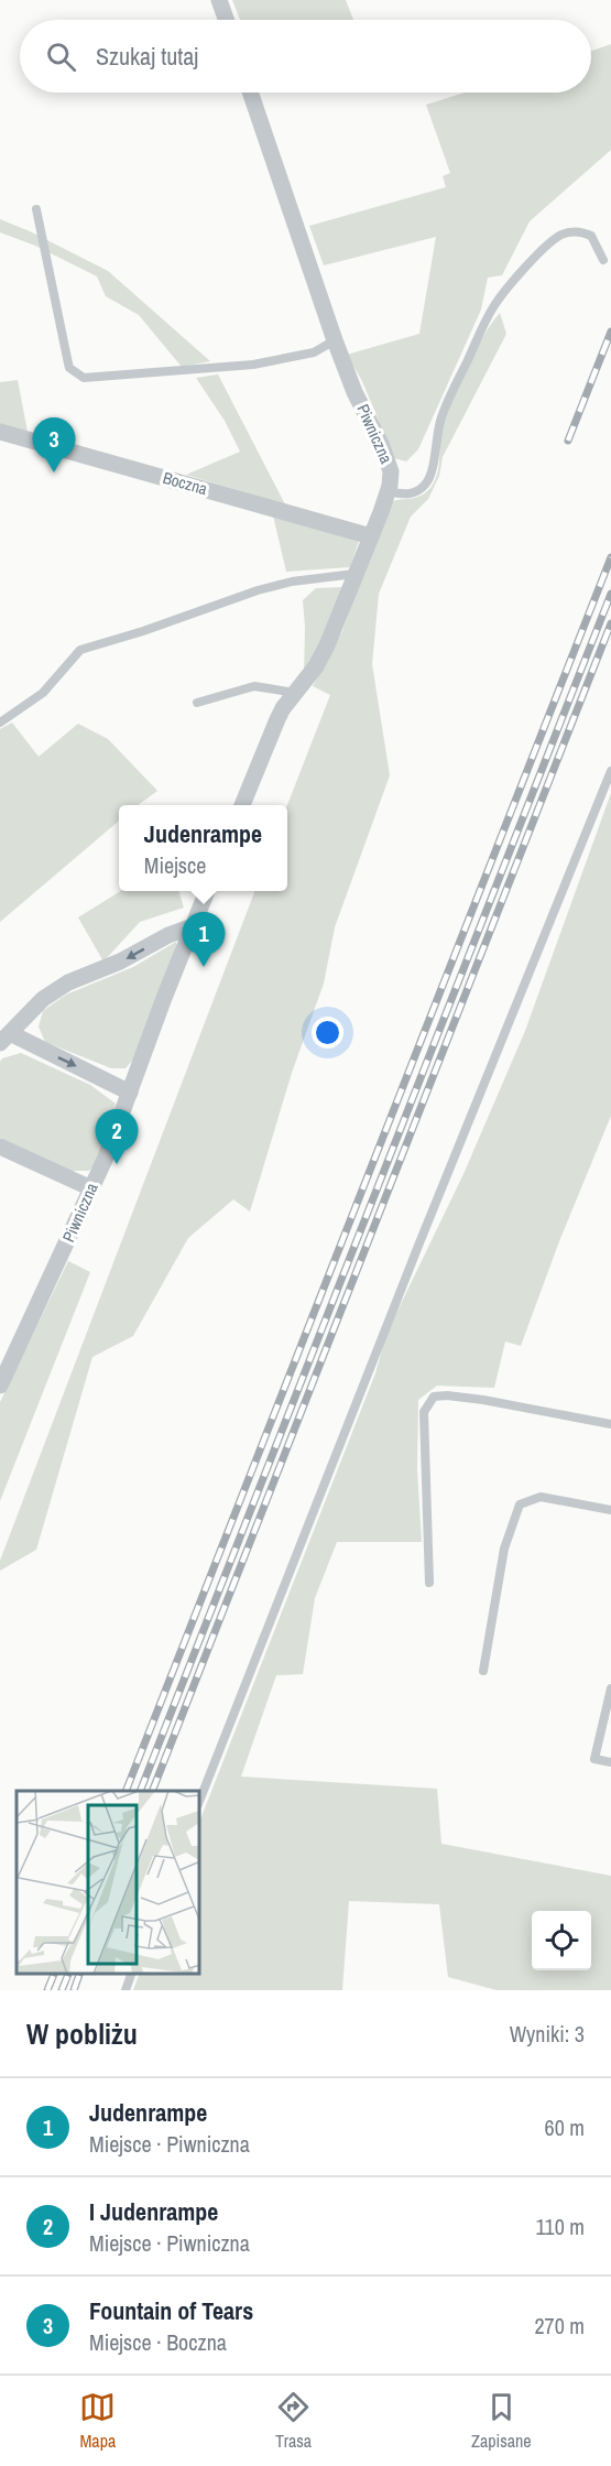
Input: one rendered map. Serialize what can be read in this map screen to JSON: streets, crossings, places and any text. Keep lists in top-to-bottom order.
{
  "streets": {
    "street": ["Piwniczna", "Boczna"]
  },
  "crossings": [
    ["Piwniczna", "Boczna"]
  ],
  "page": {
    "search": "Szukaj tutaj",
    "pins": ["3", "1", "2"],
    "popup": ["Judenrampe", "Miejsce"],
    "heading": ["W pobliżu", "Wyniki: 3"],
    "list": [
      {
        "mark": "1",
        "name": "Judenrampe",
        "note": "Miejsce · Piwniczna",
        "value": "60 m"
      },
      {
        "mark": "2",
        "name": "I Judenrampe",
        "note": "Miejsce · Piwniczna",
        "value": "110 m"
      },
      {
        "mark": "3",
        "name": "Fountain of Tears",
        "note": "Miejsce · Boczna",
        "value": "270 m"
      }
    ],
    "nav": ["Mapa", "Trasa", "Zapisane"]
  }
}
